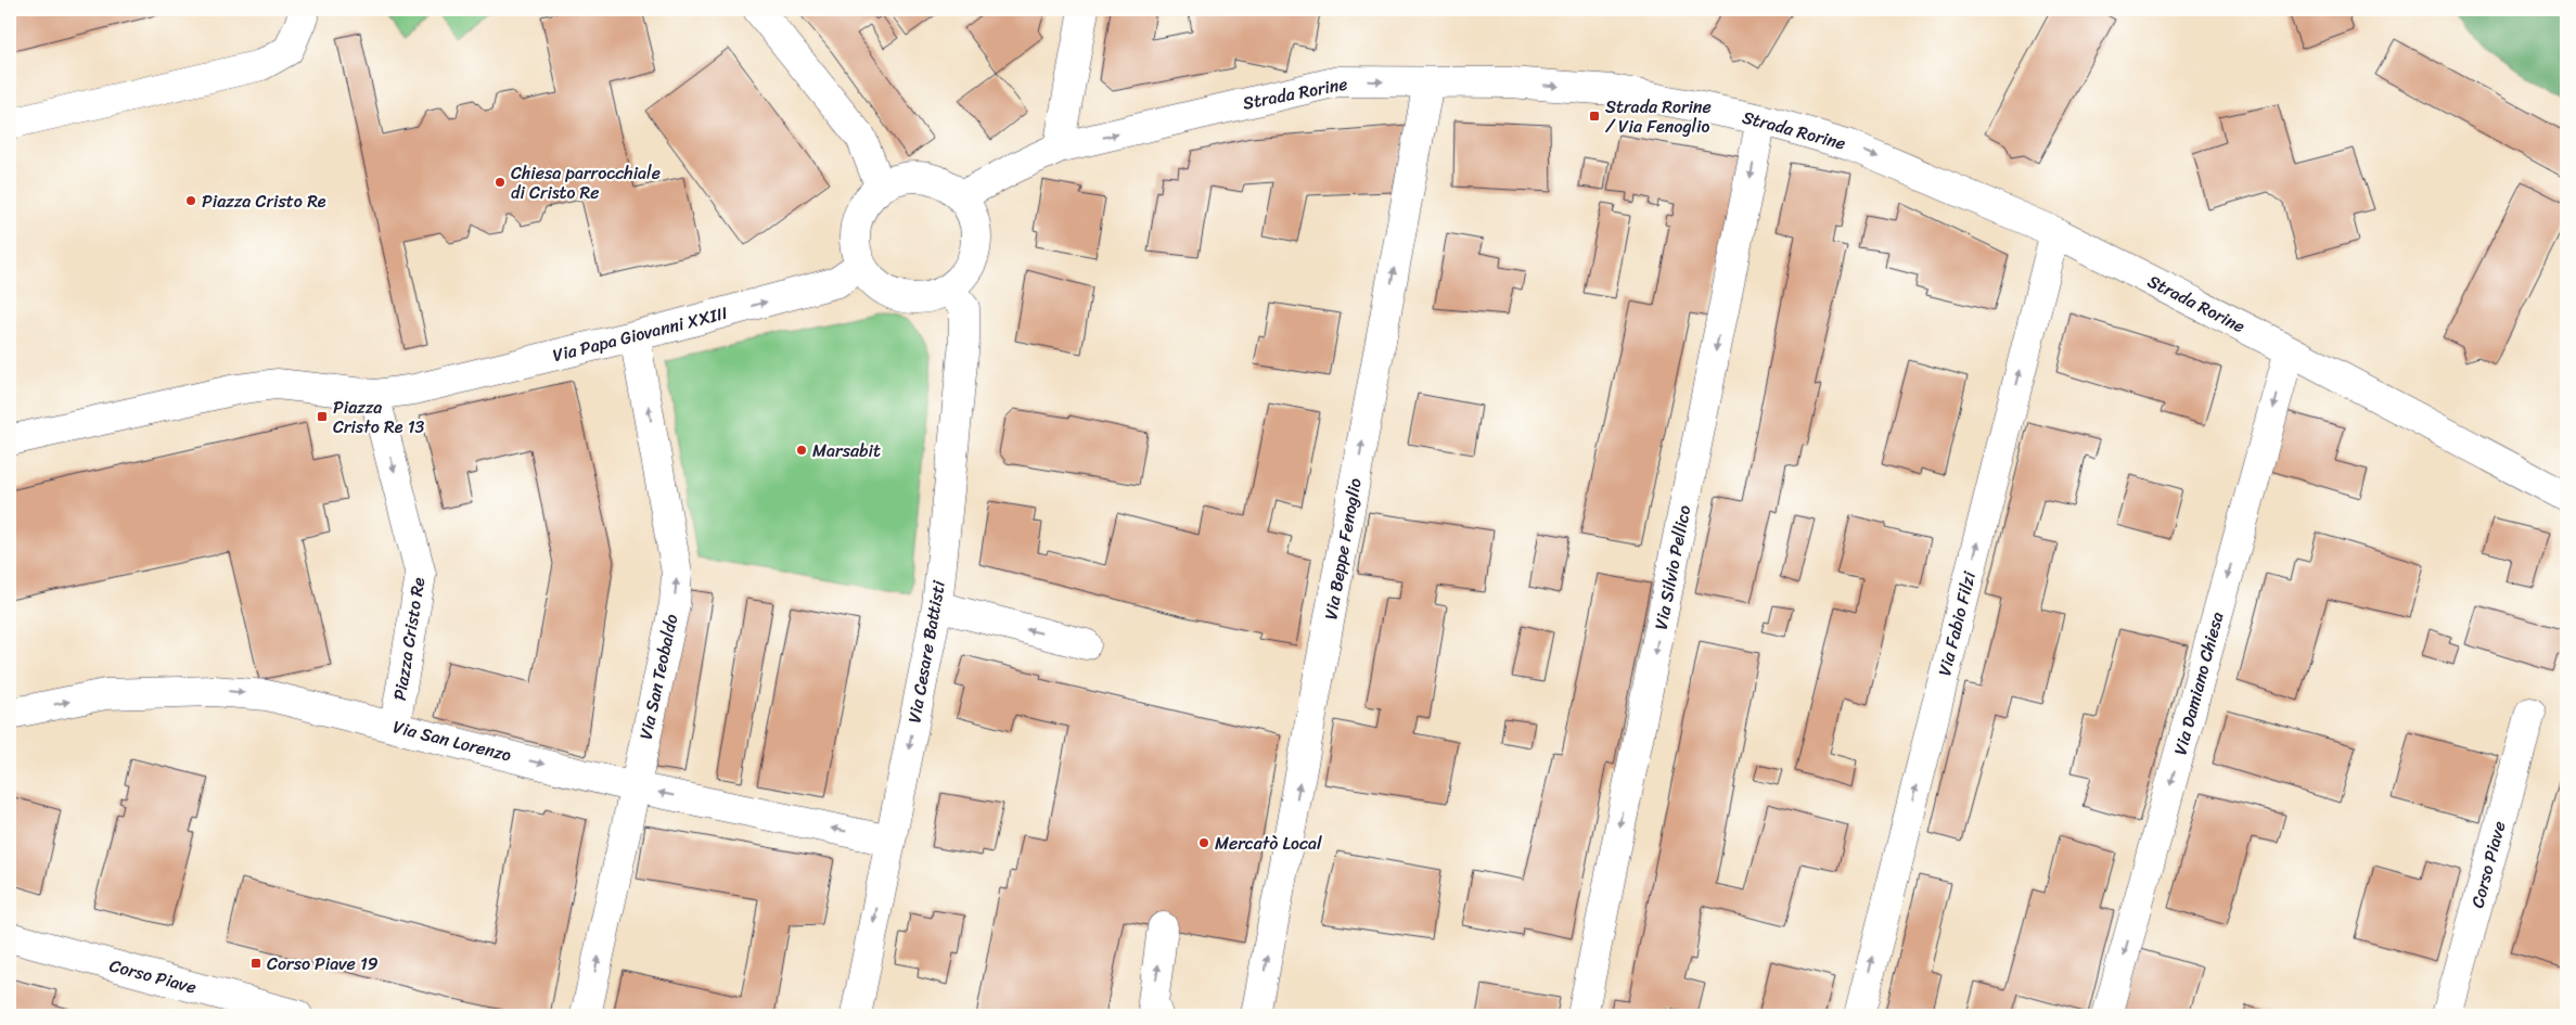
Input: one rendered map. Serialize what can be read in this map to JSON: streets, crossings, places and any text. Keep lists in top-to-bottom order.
{
  "streets": {
    "street": [
      "Strada Rorine",
      "Via Papa Giovanni XXIII",
      "Via Beppe Fenoglio",
      "Via Silvio Pellico",
      "Via Fabio Filzi",
      "Piazza Cristo Re",
      "Via Cesare Battisti",
      "Via San Teobaldo",
      "Via Damiano Chiesa",
      "Via San Lorenzo",
      "Corso Piave"
    ]
  },
  "crossings": [
    ["Strada Rorine", "Via Papa Giovanni XXIII"],
    ["Strada Rorine", "Via Beppe Fenoglio"],
    ["Strada Rorine", "Via Silvio Pellico"],
    ["Strada Rorine", "Via Fabio Filzi"],
    ["Strada Rorine", "Via Cesare Battisti"],
    ["Strada Rorine", "Via Damiano Chiesa"],
    ["Via Papa Giovanni XXIII", "Piazza Cristo Re"],
    ["Via Papa Giovanni XXIII", "Via Cesare Battisti"],
    ["Via Papa Giovanni XXIII", "Via San Teobaldo"],
    ["Piazza Cristo Re", "Via San Lorenzo"],
    ["Via Cesare Battisti", "Via San Lorenzo"],
    ["Via San Teobaldo", "Via San Lorenzo"]
  ],
  "one_way": [
    "Strada Rorine",
    "Via Papa Giovanni XXIII",
    "Via Beppe Fenoglio",
    "Via Silvio Pellico",
    "Via Fabio Filzi",
    "Piazza Cristo Re",
    "Via Cesare Battisti",
    "Via San Teobaldo",
    "Via Damiano Chiesa"
  ],
  "places": {
    "transit": ["Strada Rorine / Via Fenoglio", "Piazza Cristo Re 13", "Corso Piave 19"],
    "other": [
      "Chiesa parrocchiale di Cristo Re",
      "Piazza Cristo Re",
      "Marsabit",
      "Mercatò Local"
    ]
  }
}
